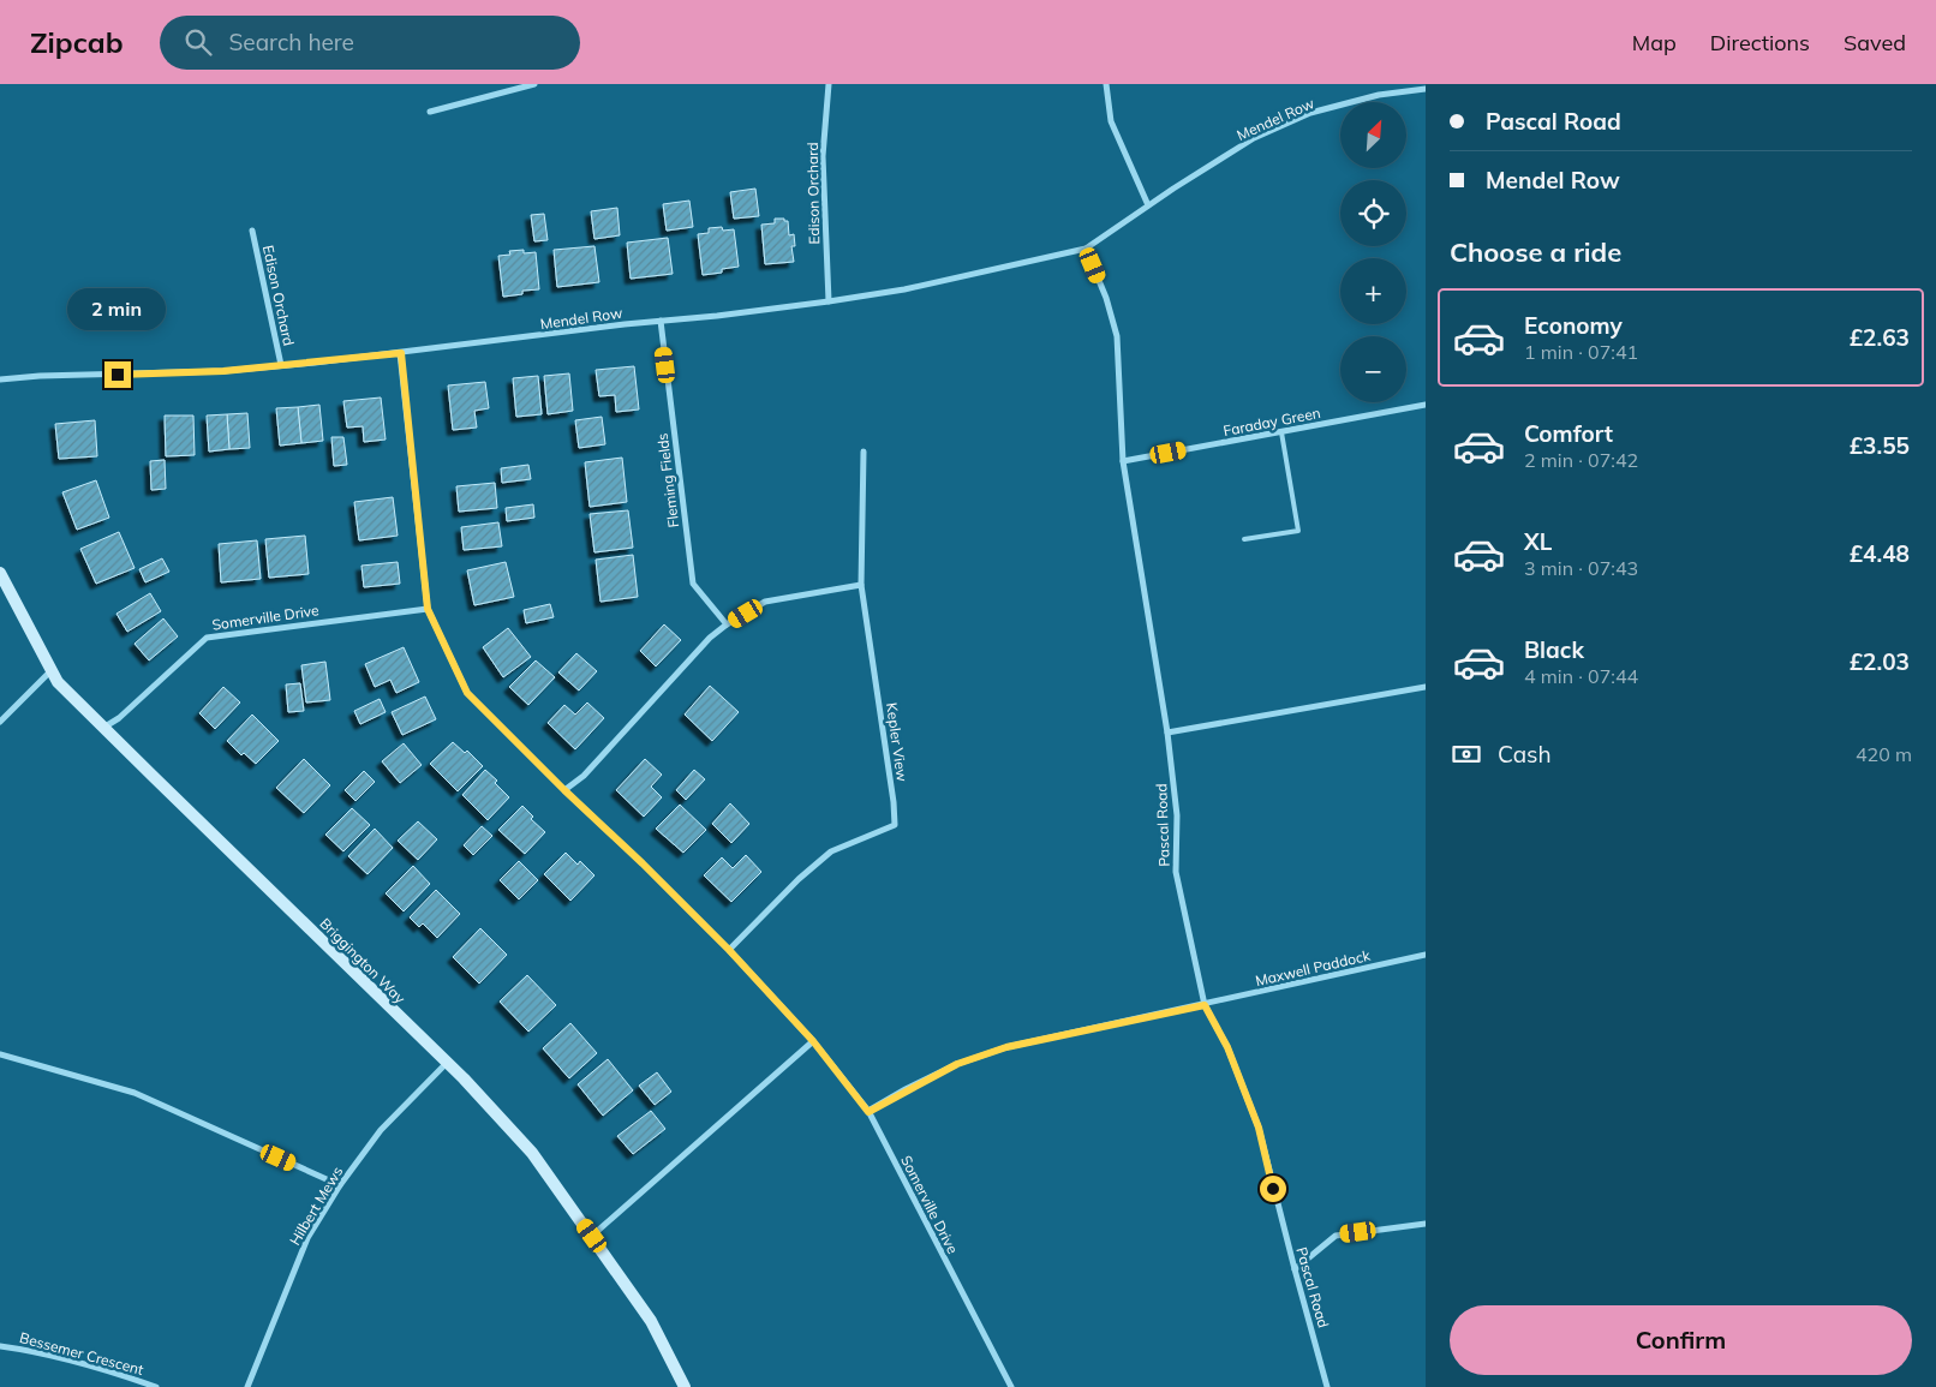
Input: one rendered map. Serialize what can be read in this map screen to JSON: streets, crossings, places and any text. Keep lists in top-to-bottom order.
{
  "streets": {
    "street": [
      "Mendel Row",
      "Edison Orchard",
      "Faraday Green",
      "Fleming Fields",
      "Somerville Drive",
      "Kepler View",
      "Pascal Road",
      "Briggington Way",
      "Maxwell Paddock",
      "Hilbert Mews",
      "Bessemer Crescent"
    ]
  },
  "crossings": [
    ["Mendel Row", "Edison Orchard"],
    ["Mendel Row", "Fleming Fields"],
    ["Mendel Row", "Somerville Drive"],
    ["Mendel Row", "Pascal Road"],
    ["Faraday Green", "Pascal Road"],
    ["Somerville Drive", "Kepler View"],
    ["Somerville Drive", "Briggington Way"],
    ["Somerville Drive", "Maxwell Paddock"],
    ["Pascal Road", "Maxwell Paddock"],
    ["Briggington Way", "Hilbert Mews"]
  ],
  "north": "top right",
  "page": {
    "header": "Zipcab",
    "search": "Search here",
    "nav": ["Map", "Directions", "Saved"],
    "banner": ["Pascal Road", "Mendel Row"],
    "map_buttons": ["+", "−"],
    "heading": "Choose a ride",
    "bubble": "2 min",
    "list": [
      {
        "name": "Economy",
        "note": "1 min · 07:41",
        "value": "£2.63"
      },
      {
        "name": "Comfort",
        "note": "2 min · 07:42",
        "value": "£3.55"
      },
      {
        "name": "XL",
        "note": "3 min · 07:43",
        "value": "£4.48"
      },
      {
        "name": "Black",
        "note": "4 min · 07:44",
        "value": "£2.03"
      }
    ],
    "pay": ["Cash", "420 m"],
    "buttons": "Confirm"
  }
}
